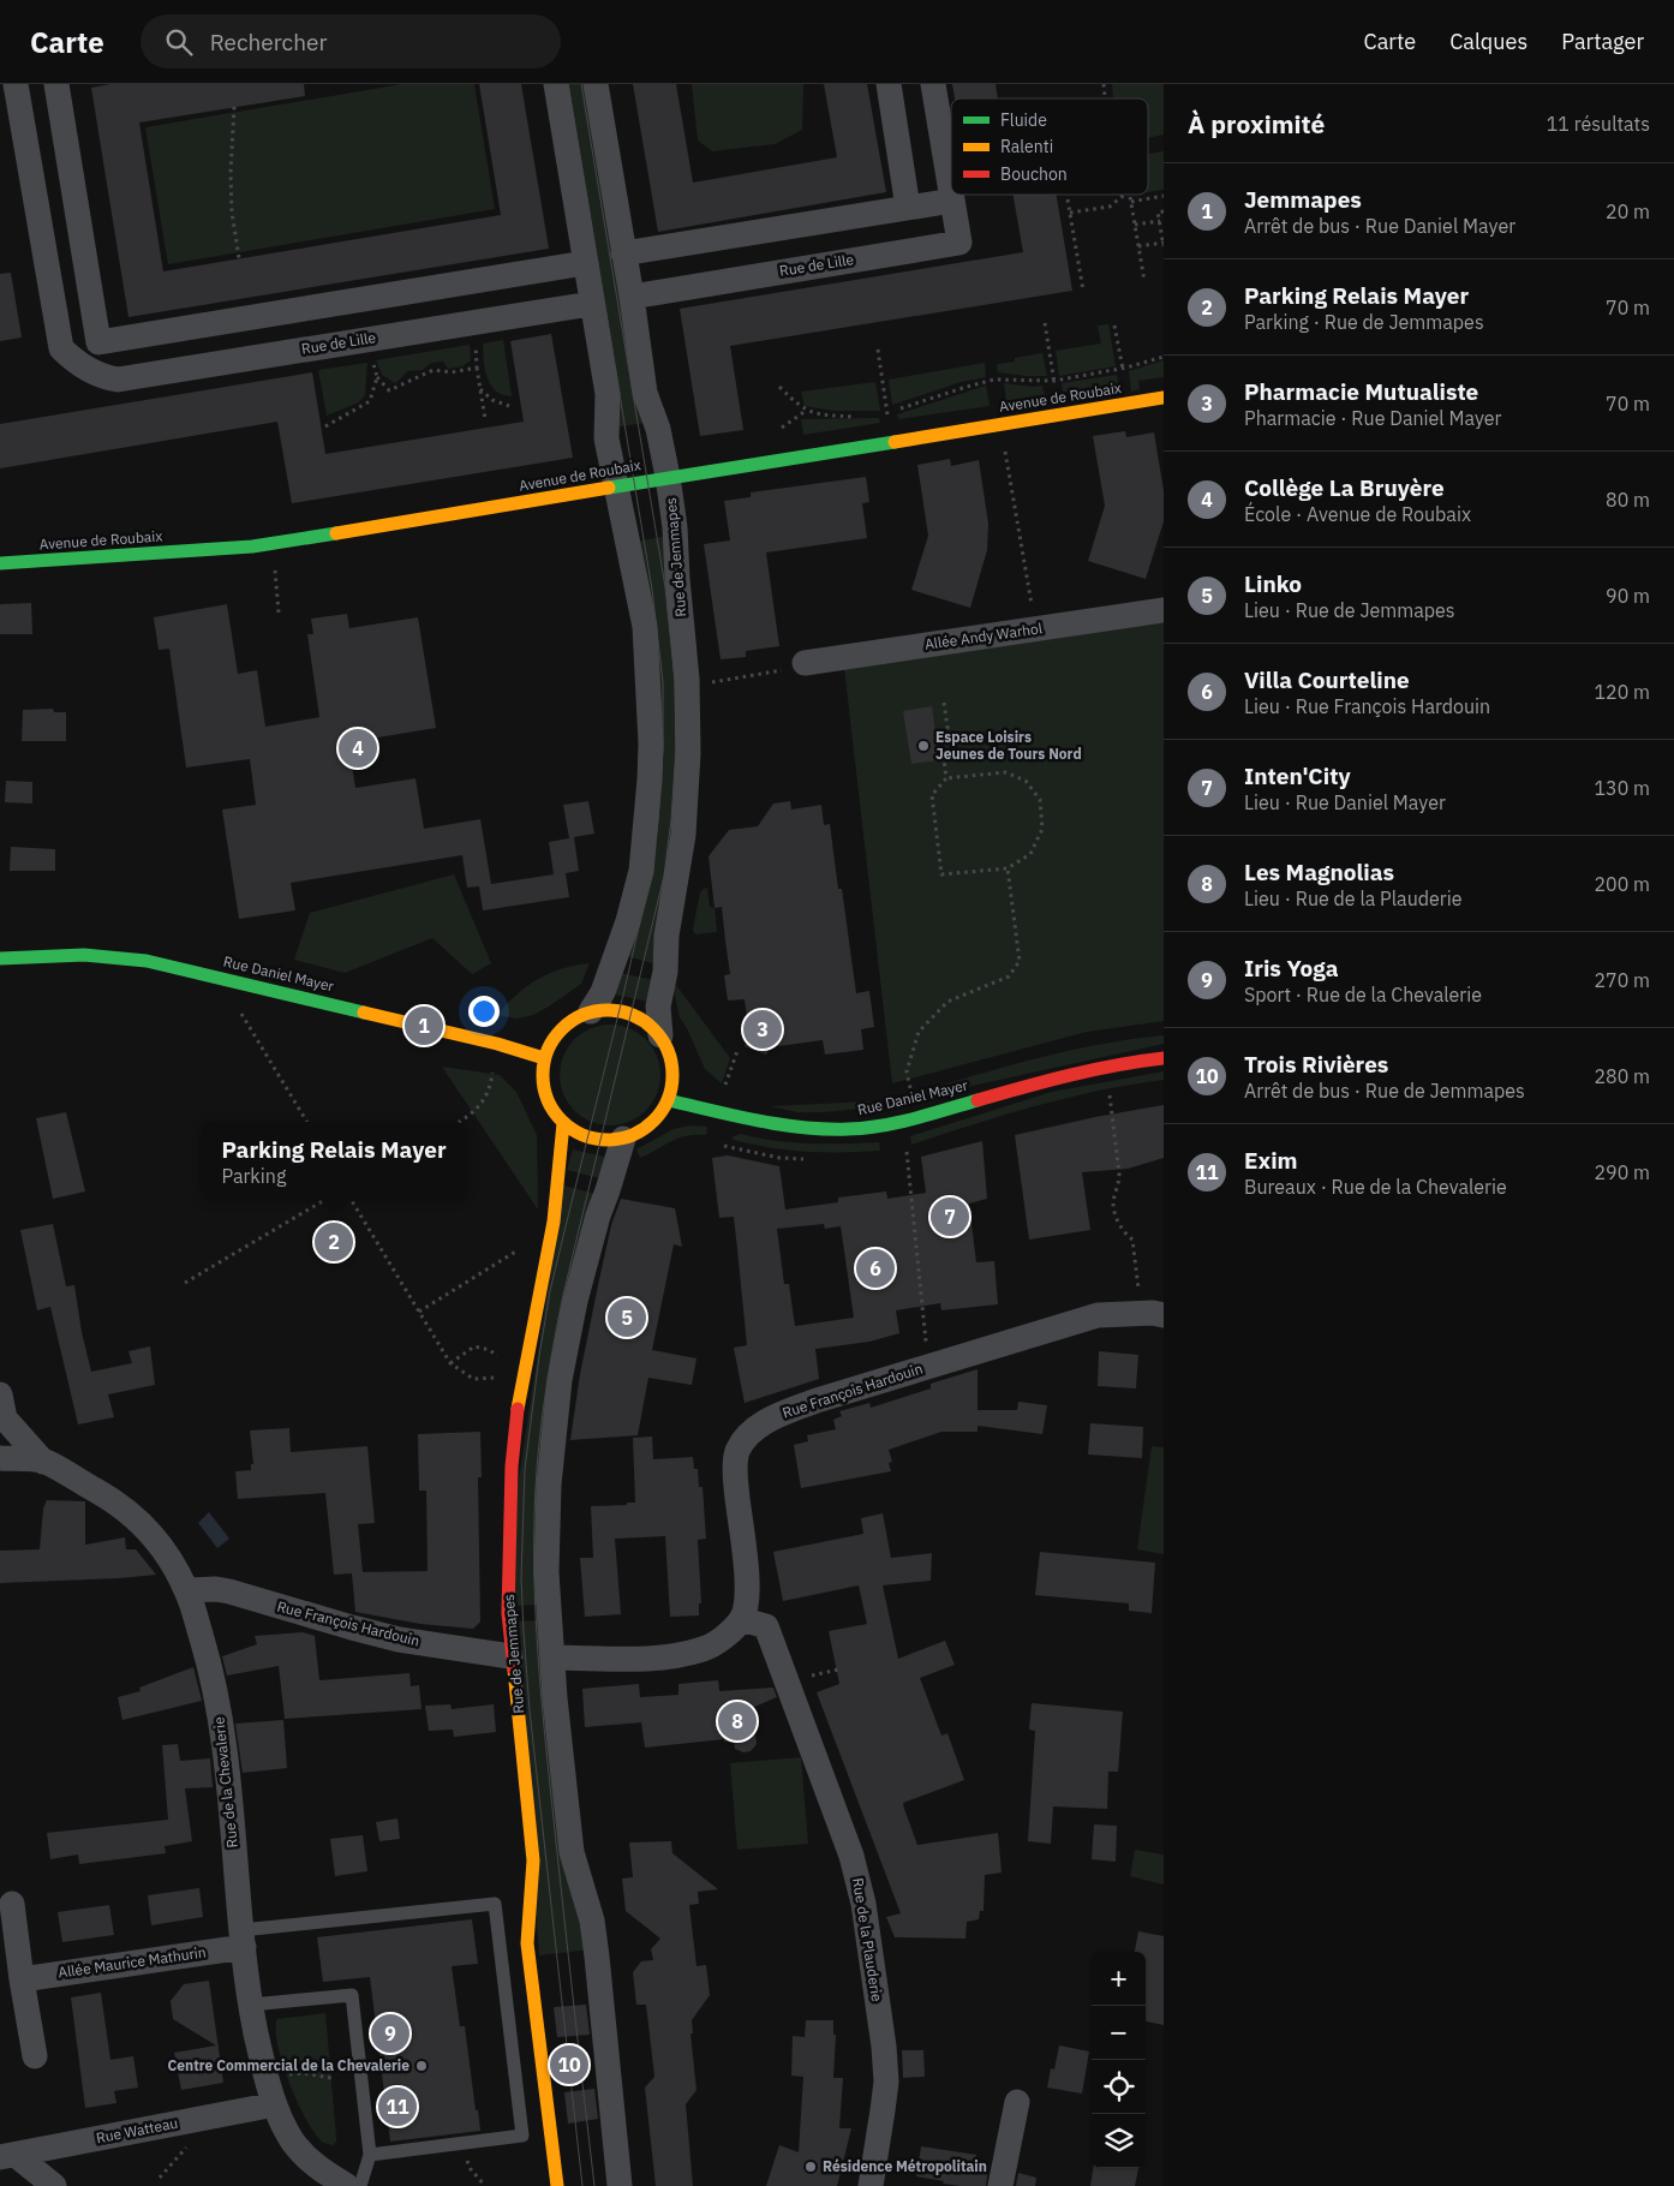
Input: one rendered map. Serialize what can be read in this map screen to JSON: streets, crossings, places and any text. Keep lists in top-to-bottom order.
{
  "streets": {
    "street": [
      "Rue de Lille",
      "Avenue de Roubaix",
      "Rue de Jemmapes",
      "Allée Andy Warhol",
      "Rue Daniel Mayer",
      "Rue François Hardouin",
      "Rue de la Chevalerie",
      "Rue de la Plauderie",
      "Allée Maurice Mathurin",
      "Rue Watteau"
    ]
  },
  "crossings": [
    ["Rue de Lille", "Rue de Jemmapes"],
    ["Avenue de Roubaix", "Rue de Jemmapes"],
    ["Rue de Jemmapes", "Rue Daniel Mayer"],
    ["Rue de Jemmapes", "Rue François Hardouin"],
    ["Rue François Hardouin", "Rue de la Chevalerie"],
    ["Rue François Hardouin", "Rue de la Plauderie"],
    ["Rue de la Chevalerie", "Allée Maurice Mathurin"],
    ["Rue de la Chevalerie", "Rue Watteau"]
  ],
  "places": ["Espace Loisirs Jeunes de Tours Nord", "Centre Commercial de la Chevalerie", "Résidence Métropolitain"],
  "legend": ["Fluide", "Ralenti", "Bouchon"],
  "page": {
    "header": "Carte",
    "search": "Rechercher",
    "nav": ["Carte", "Calques", "Partager"],
    "heading": ["À proximité", "11 résultats"],
    "list": [
      {
        "mark": "1",
        "name": "Jemmapes",
        "note": "Arrêt de bus · Rue Daniel Mayer",
        "value": "20 m"
      },
      {
        "mark": "2",
        "name": "Parking Relais Mayer",
        "note": "Parking · Rue de Jemmapes",
        "value": "70 m"
      },
      {
        "mark": "3",
        "name": "Pharmacie Mutualiste",
        "note": "Pharmacie · Rue Daniel Mayer",
        "value": "70 m"
      },
      {
        "mark": "4",
        "name": "Collège La Bruyère",
        "note": "École · Avenue de Roubaix",
        "value": "80 m"
      },
      {
        "mark": "5",
        "name": "Linko",
        "note": "Lieu · Rue de Jemmapes",
        "value": "90 m"
      },
      {
        "mark": "6",
        "name": "Villa Courteline",
        "note": "Lieu · Rue François Hardouin",
        "value": "120 m"
      },
      {
        "mark": "7",
        "name": "Inten'City",
        "note": "Lieu · Rue Daniel Mayer",
        "value": "130 m"
      },
      {
        "mark": "8",
        "name": "Les Magnolias",
        "note": "Lieu · Rue de la Plauderie",
        "value": "200 m"
      },
      {
        "mark": "9",
        "name": "Iris Yoga",
        "note": "Sport · Rue de la Chevalerie",
        "value": "270 m"
      },
      {
        "mark": "10",
        "name": "Trois Rivières",
        "note": "Arrêt de bus · Rue de Jemmapes",
        "value": "280 m"
      },
      {
        "mark": "11",
        "name": "Exim",
        "note": "Bureaux · Rue de la Chevalerie",
        "value": "290 m"
      }
    ],
    "pins": [
      "4",
      "1",
      "3",
      "7",
      "2",
      "6",
      "5",
      "8",
      "9",
      "10",
      "11"
    ],
    "popup": ["Parking Relais Mayer", "Parking"],
    "map_buttons": ["+", "−"]
  }
}
